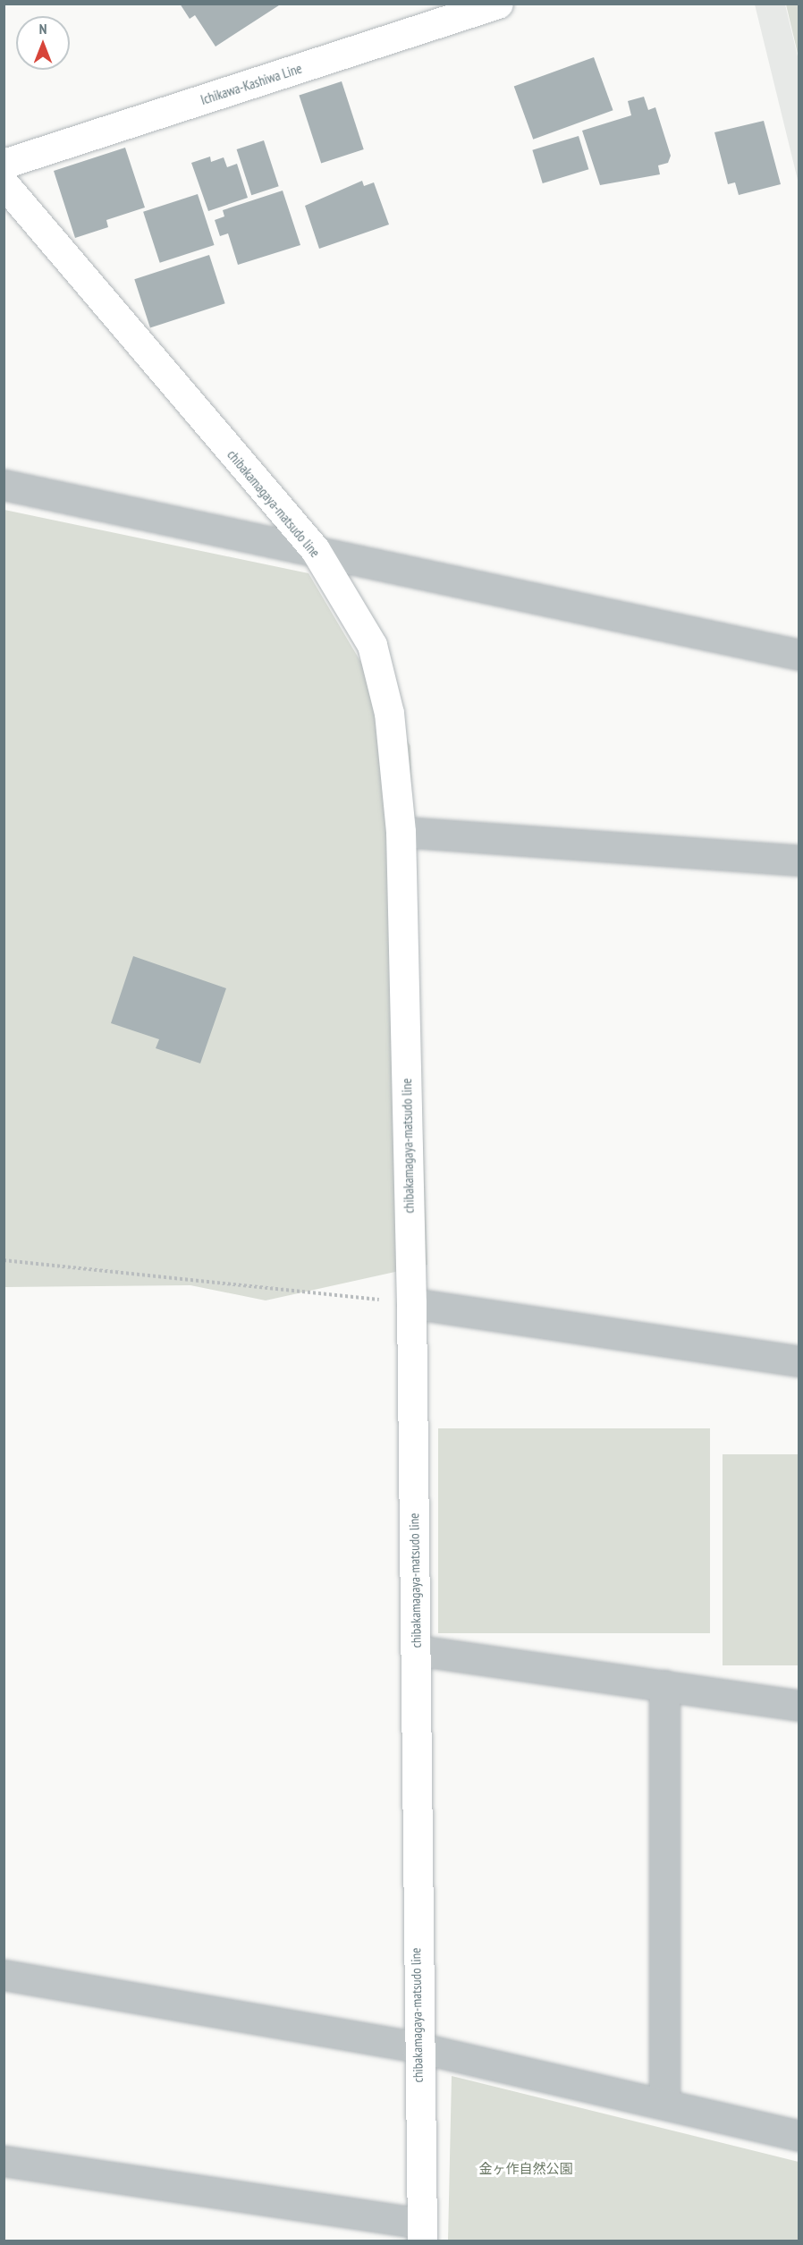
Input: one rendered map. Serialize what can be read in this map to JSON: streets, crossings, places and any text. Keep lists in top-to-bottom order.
{
  "streets": {
    "main road": ["Ichikawa-Kashiwa Line", "chibakamagaya-matsudo line"]
  },
  "parks": ["金ヶ作自然公園"],
  "north": "top"
}
